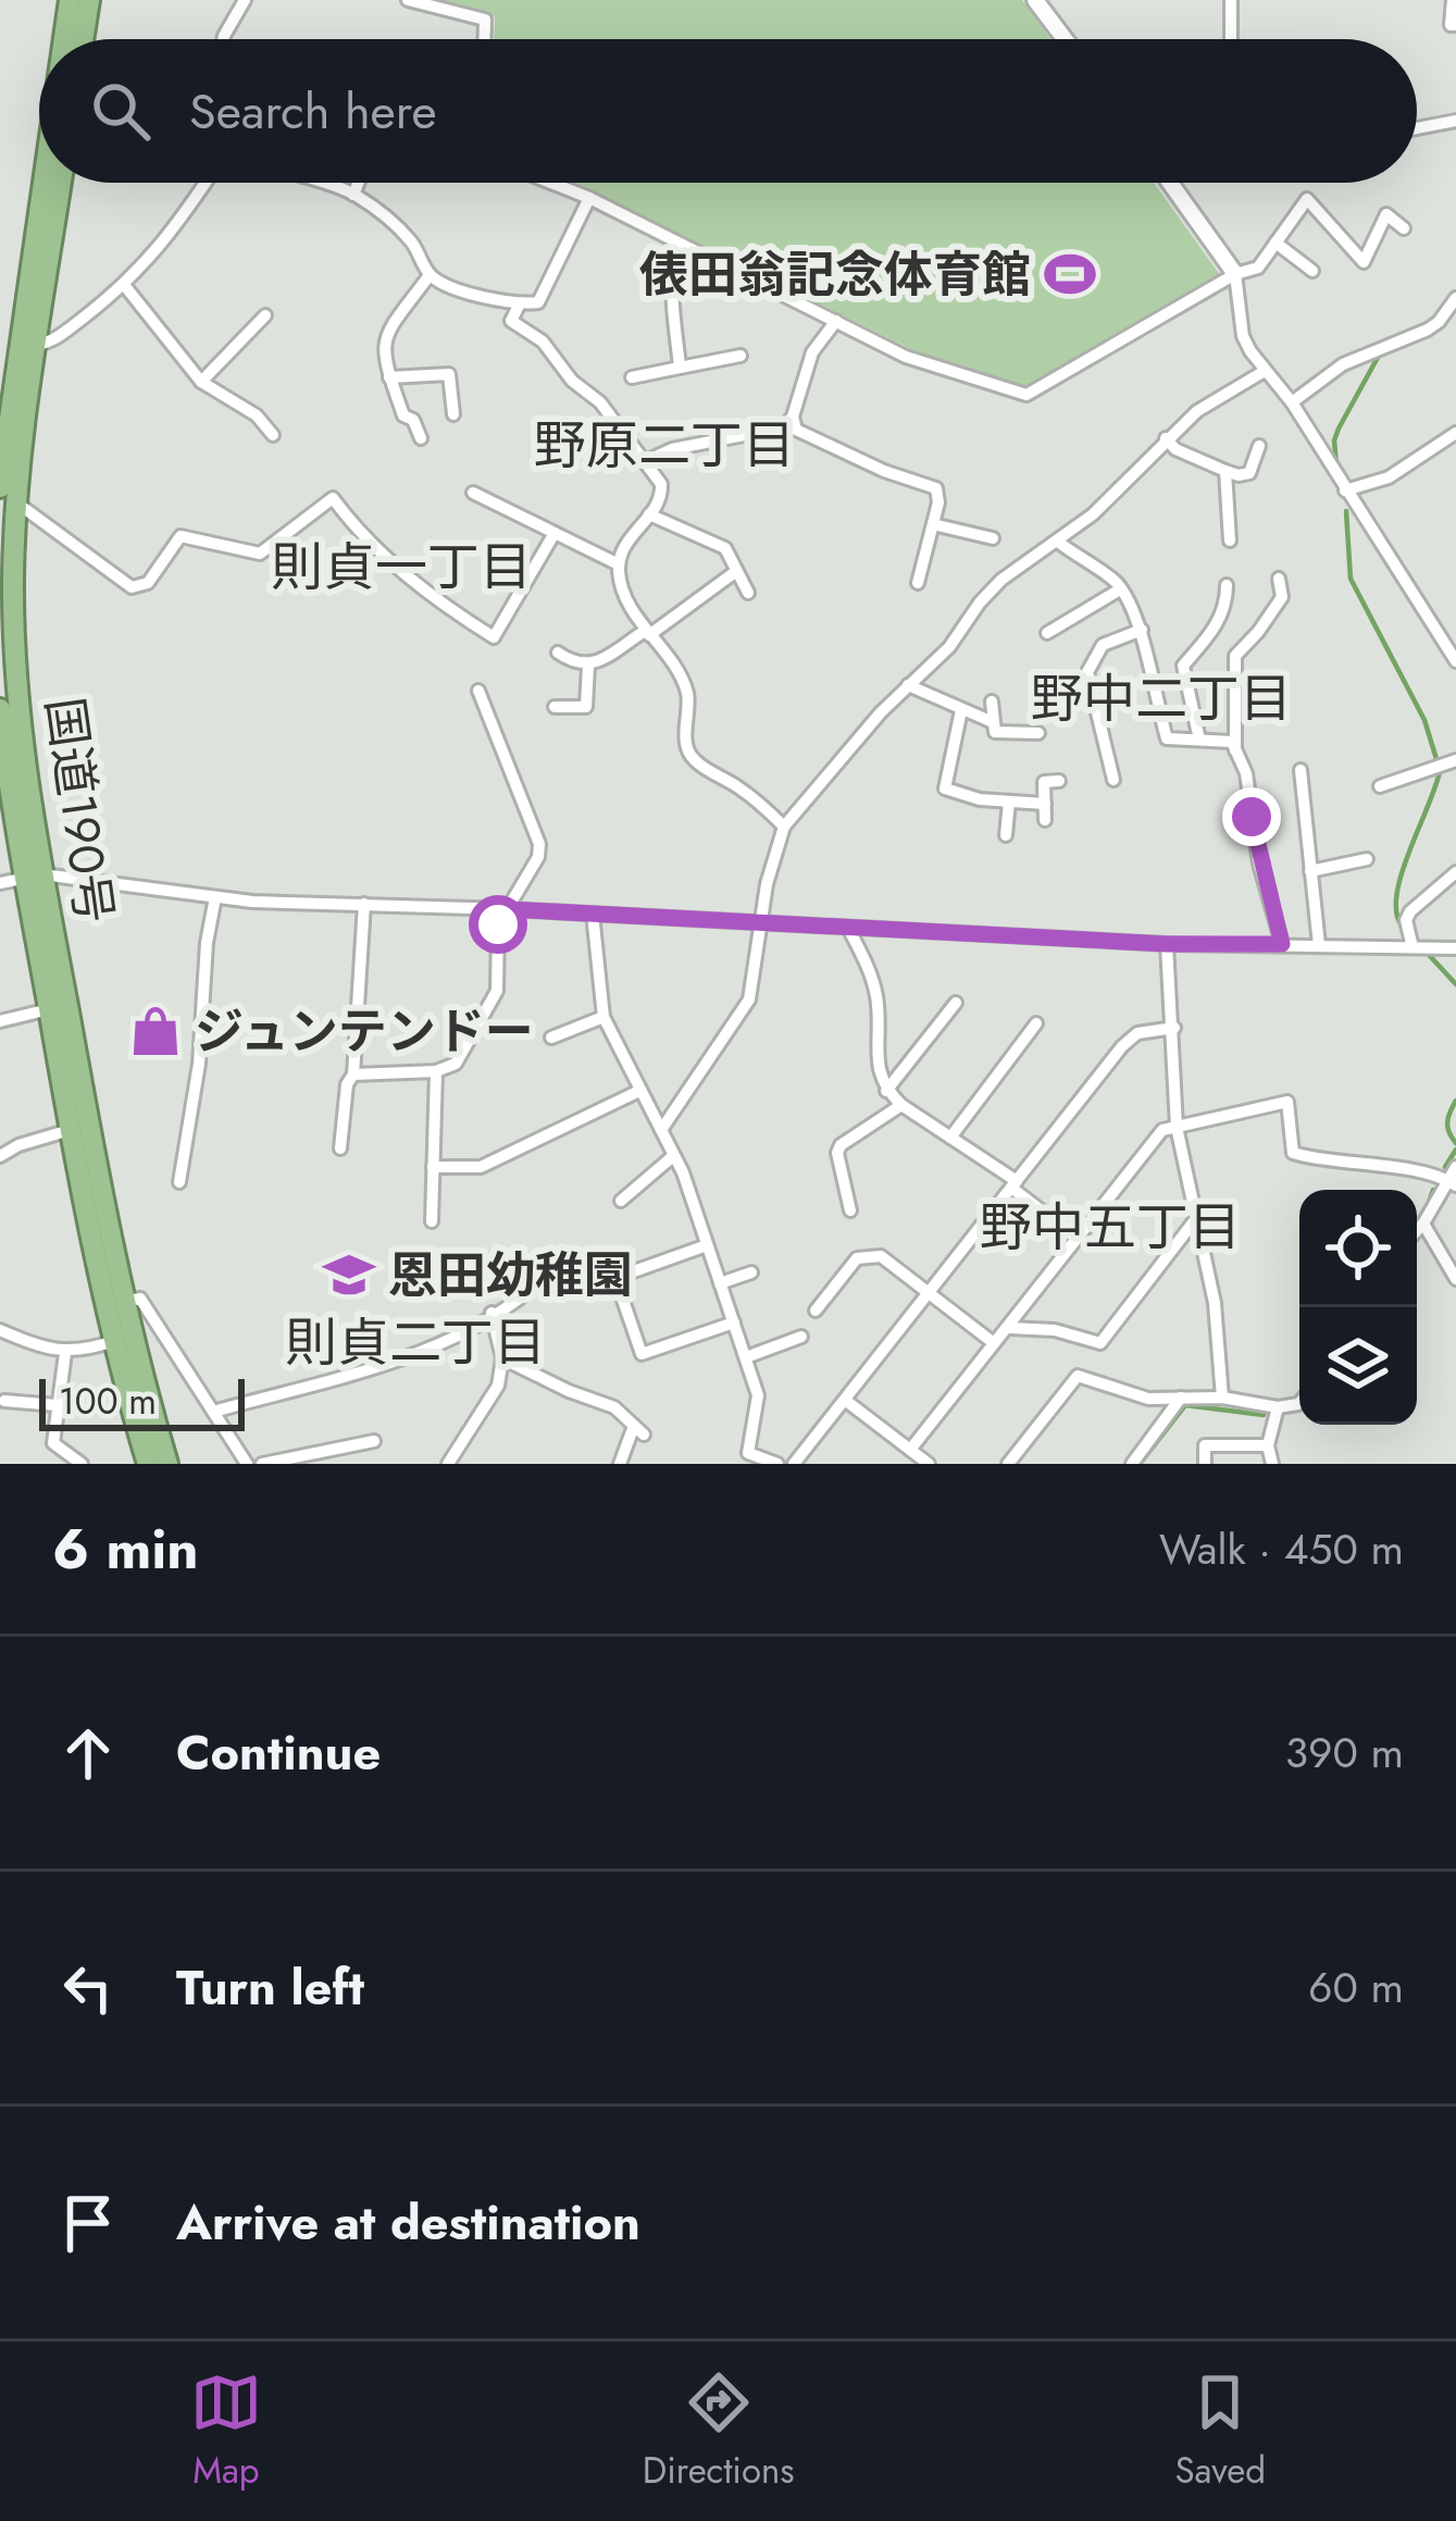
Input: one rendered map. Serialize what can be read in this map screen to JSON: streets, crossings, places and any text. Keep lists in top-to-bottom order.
{
  "streets": {
    "highway": ["国道190号"]
  },
  "districts": [
    "野原二丁目",
    "則貞一丁目",
    "野中二丁目",
    "野中五丁目",
    "則貞二丁目"
  ],
  "places": {
    "sports": ["俵田翁記念体育館"],
    "shop": ["ジュンテンドー"],
    "school or university": ["恩田幼稚園"]
  },
  "scale_bar": "100 m",
  "page": {
    "search": "Search here",
    "scale": "100 m",
    "heading": ["6 min", "Walk · 450 m"],
    "list": [
      ["Continue", "390 m"],
      ["Turn left", "60 m"],
      "Arrive at destination"
    ],
    "nav": ["Map", "Directions", "Saved"]
  }
}
